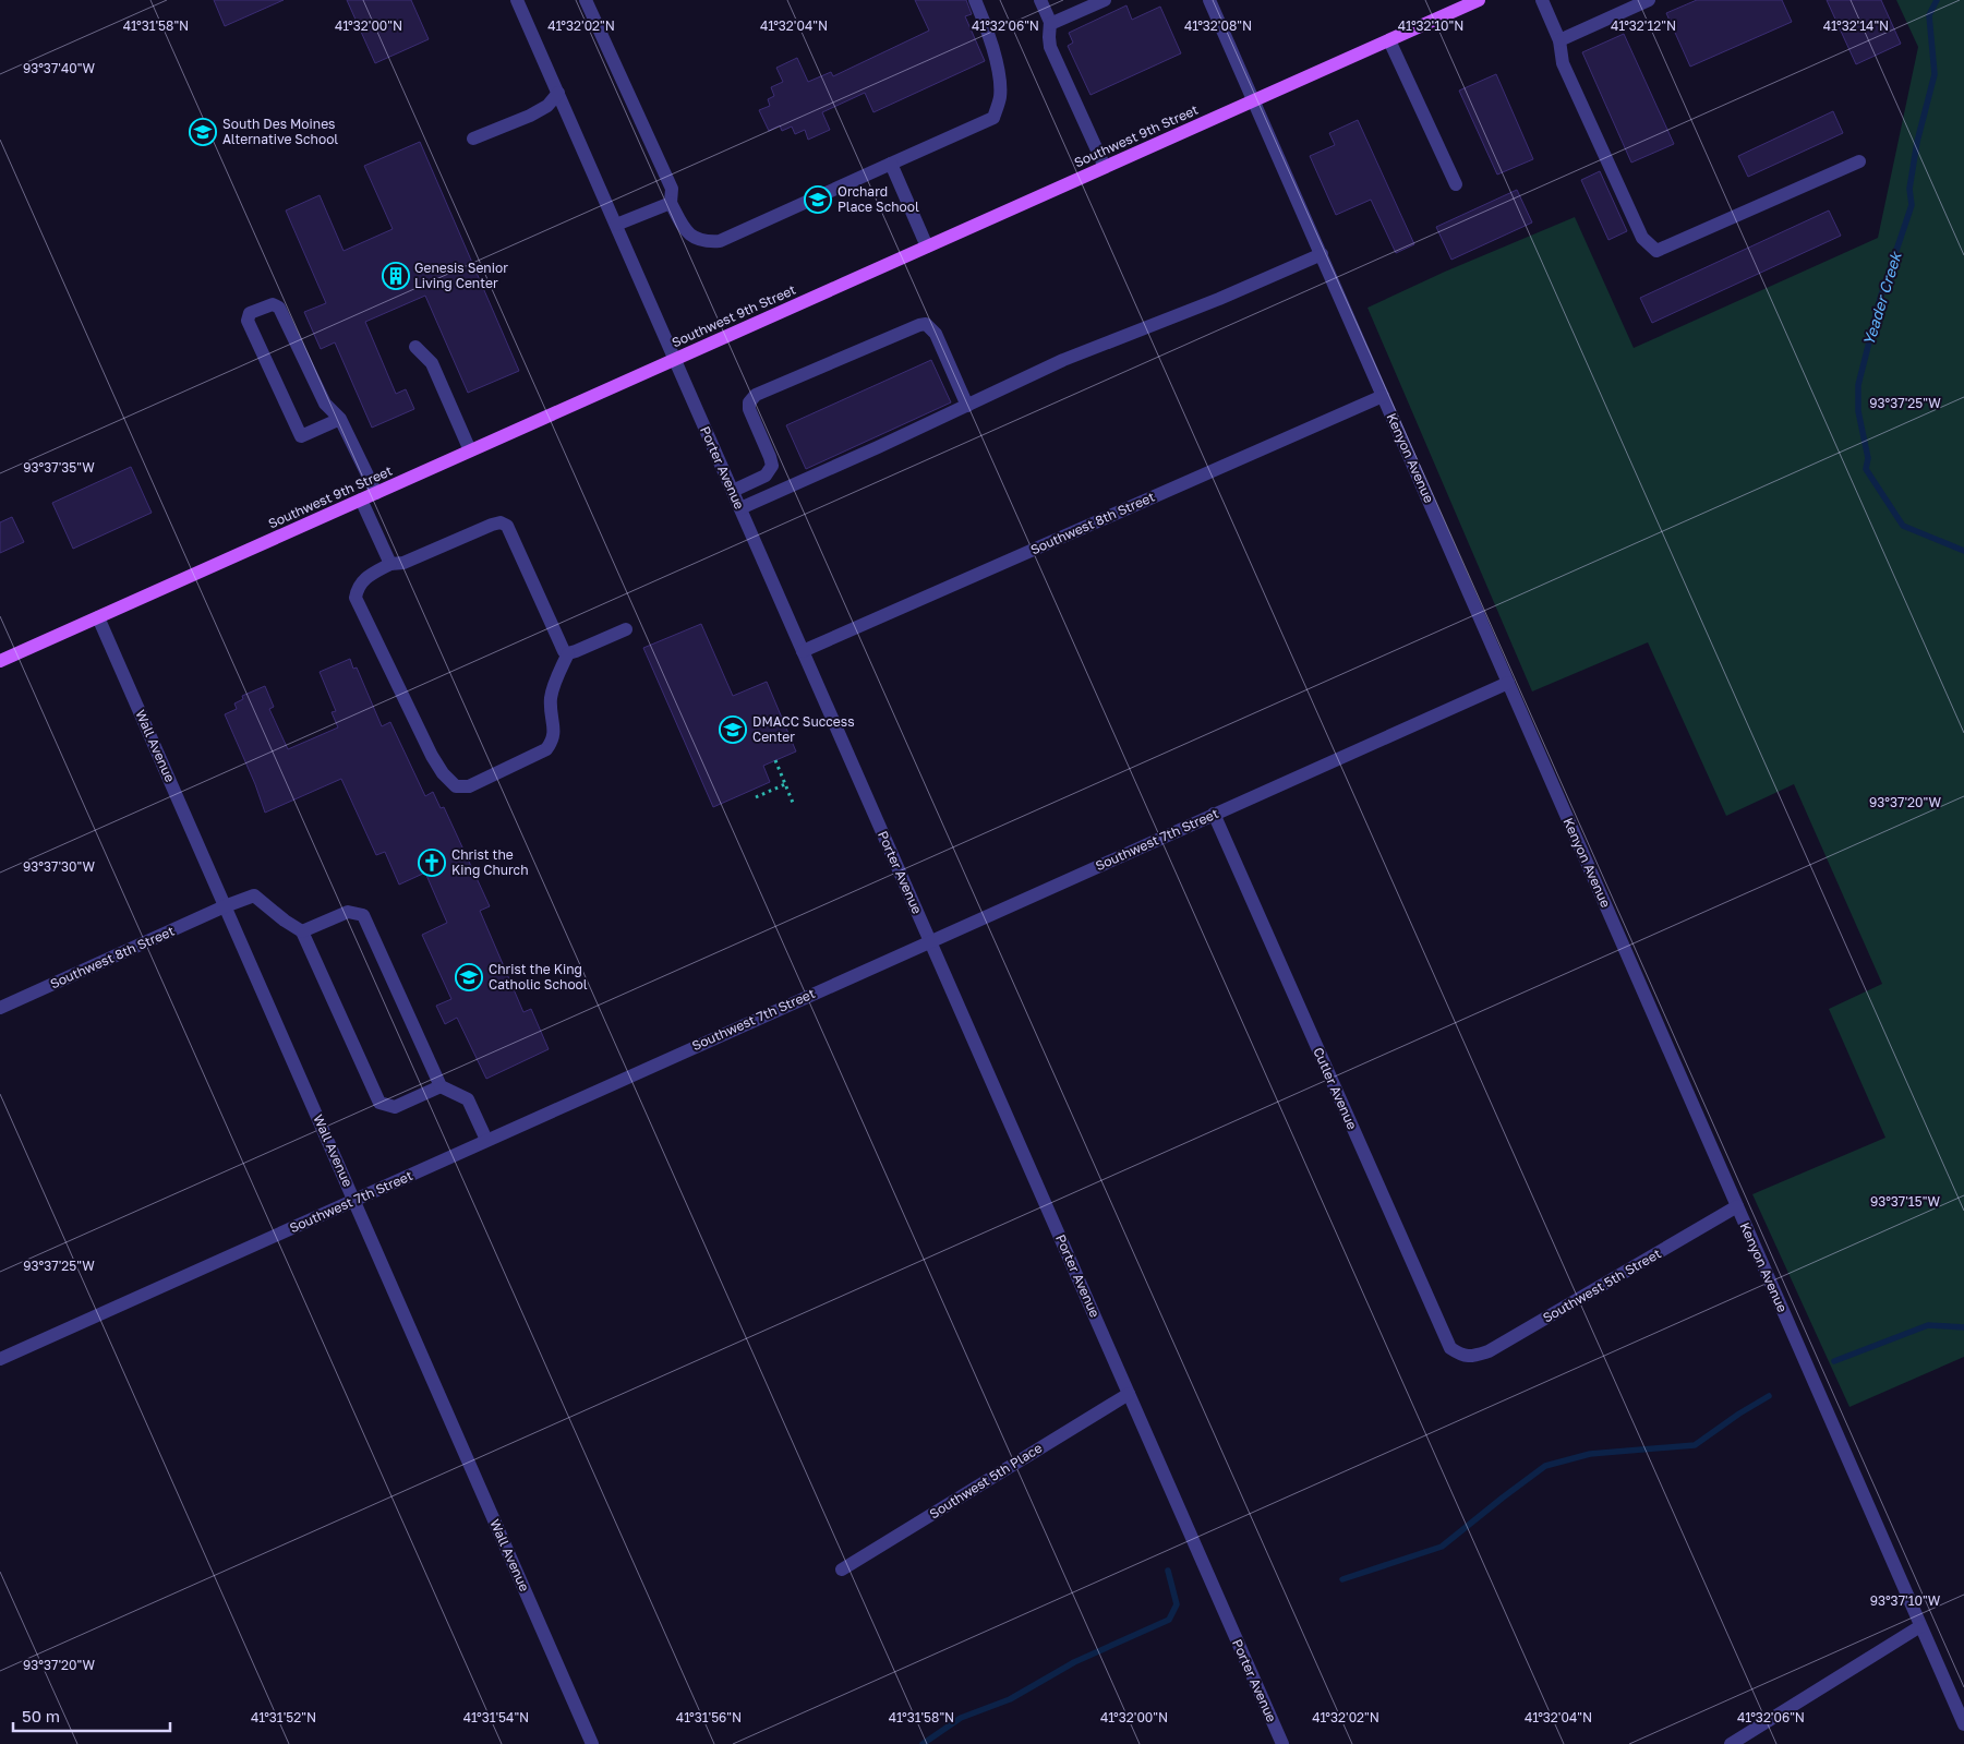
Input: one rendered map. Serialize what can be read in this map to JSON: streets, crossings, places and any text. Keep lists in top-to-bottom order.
{
  "streets": {
    "main road": ["Southwest 9th Street"],
    "street": [
      "Kenyon Avenue",
      "Porter Avenue",
      "Southwest 8th Street",
      "Wall Avenue",
      "Southwest 7th Street",
      "Cutler Avenue",
      "Southwest 5th Street",
      "Southwest 5th Place"
    ]
  },
  "crossings": [
    ["Southwest 9th Street", "Kenyon Avenue"],
    ["Southwest 9th Street", "Porter Avenue"],
    ["Southwest 9th Street", "Wall Avenue"],
    ["Kenyon Avenue", "Southwest 8th Street"],
    ["Kenyon Avenue", "Southwest 7th Street"],
    ["Kenyon Avenue", "Southwest 5th Street"],
    ["Porter Avenue", "Southwest 8th Street"],
    ["Porter Avenue", "Southwest 7th Street"],
    ["Porter Avenue", "Southwest 5th Place"],
    ["Southwest 8th Street", "Wall Avenue"],
    ["Wall Avenue", "Southwest 7th Street"],
    ["Southwest 7th Street", "Cutler Avenue"],
    ["Cutler Avenue", "Southwest 5th Street"]
  ],
  "water": ["Yeader Creek"],
  "places": {
    "school or university": [
      "South Des Moines Alternative School",
      "Orchard Place School",
      "DMACC Success Center",
      "Christ the King Catholic School"
    ],
    "building": ["Genesis Senior Living Center"],
    "church": ["Christ the King Church"]
  },
  "scale_bar": "50 m",
  "coordinates": [
    "41°32'00\"N",
    "41°32'04\"N",
    "41°32'06\"N",
    "41°32'08\"N",
    "41°32'10\"N",
    "41°32'12\"N",
    "41°32'14\"N",
    "41°31'58\"N",
    "41°32'02\"N",
    "93°37'40\"W",
    "93°37'25\"W",
    "93°37'35\"W",
    "93°37'20\"W",
    "93°37'30\"W",
    "93°37'15\"W",
    "93°37'10\"W",
    "41°31'52\"N",
    "41°31'54\"N",
    "41°31'56\"N"
  ]
}
